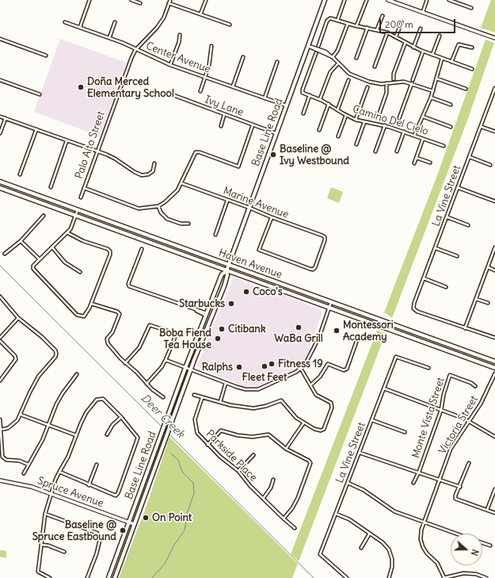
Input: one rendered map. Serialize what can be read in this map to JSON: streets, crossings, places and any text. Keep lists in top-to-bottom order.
{
  "streets": {
    "main road": ["Base Line Road", "Haven Avenue"],
    "street": [
      "Center Avenue",
      "Ivy Lane",
      "Camino Del Cielo",
      "Palo Alto Street",
      "La Vine Street",
      "Marine Avenue",
      "Monte Vista Street",
      "Victoria Street",
      "Parkside Place",
      "Spruce Avenue"
    ]
  },
  "crossings": [
    ["Center Avenue", "Base Line Road"],
    ["Center Avenue", "Palo Alto Street"],
    ["Ivy Lane", "Base Line Road"],
    ["Base Line Road", "Marine Avenue"],
    ["Base Line Road", "Haven Avenue"],
    ["Base Line Road", "Spruce Avenue"]
  ],
  "water": ["Deer Creek"],
  "places": [
    "Doña Merced Elementary School",
    "Baseline @ Ivy Westbound",
    "Coco's",
    "Starbucks",
    "WaBa Grill",
    "Citibank",
    "Montessori Academy",
    "Boba Fiend Tea House",
    "Fitness 19",
    "Fleet Feet",
    "Ralphs",
    "On Point",
    "Baseline @ Spruce Eastbound"
  ],
  "scale_bar": "200 m",
  "north": "right"
}
